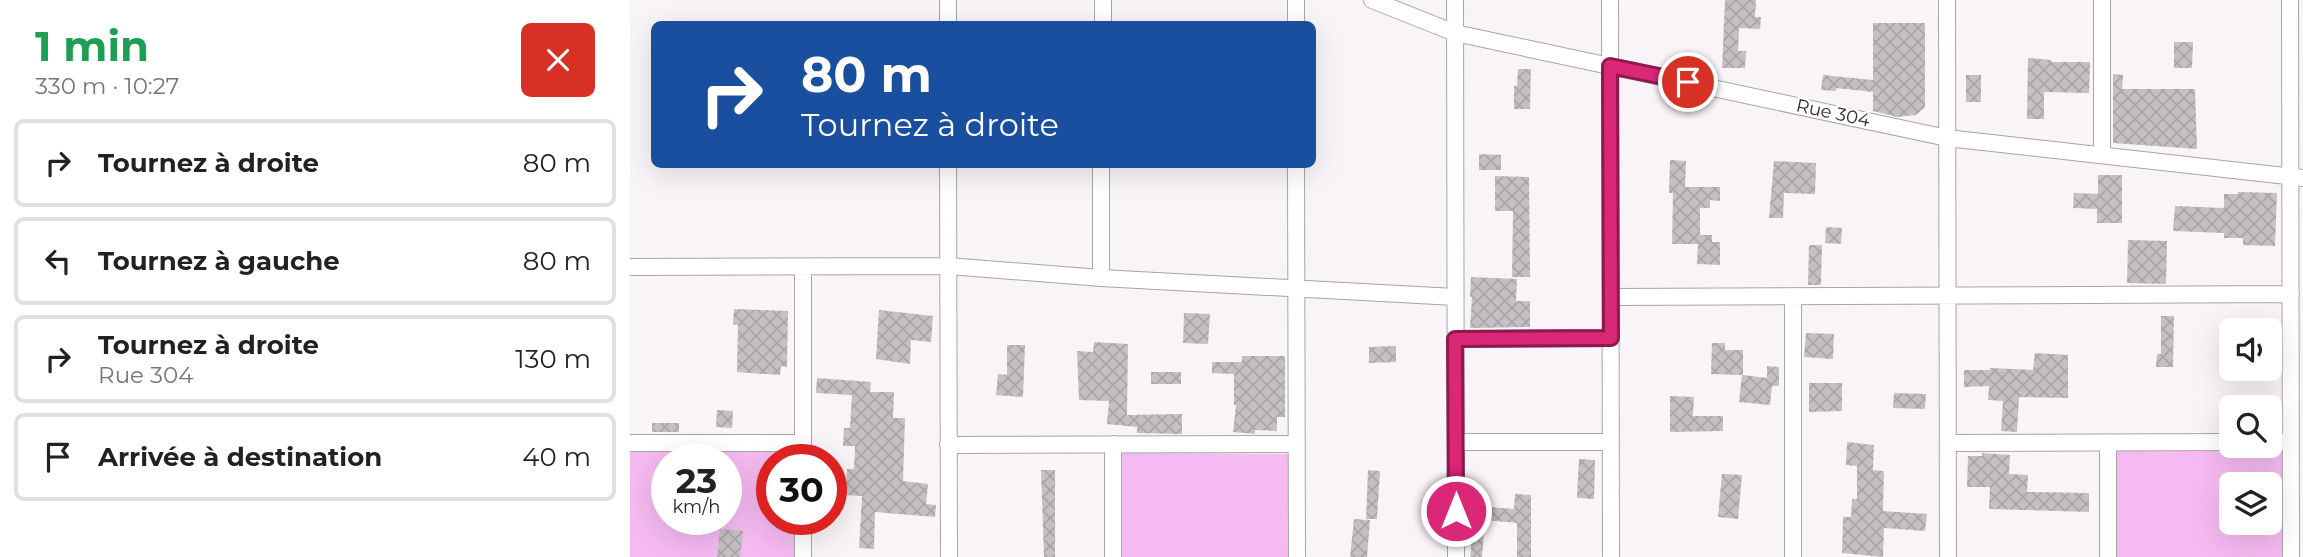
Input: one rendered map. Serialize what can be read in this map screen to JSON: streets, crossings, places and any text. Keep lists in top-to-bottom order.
{
  "streets": {
    "street": ["Rue 304"]
  },
  "page": {
    "heading": ["1 min", "330 m · 10:27"],
    "turn": ["80 m", "Tournez à droite"],
    "list": [
      {
        "name": "Tournez à droite",
        "value": "80 m"
      },
      {
        "name": "Tournez à gauche",
        "value": "80 m"
      },
      {
        "name": "Tournez à droite",
        "note": "Rue 304",
        "value": "130 m"
      },
      {
        "name": "Arrivée à destination",
        "value": "40 m"
      }
    ],
    "speed": "23 km/h",
    "limit": "30"
  }
}
